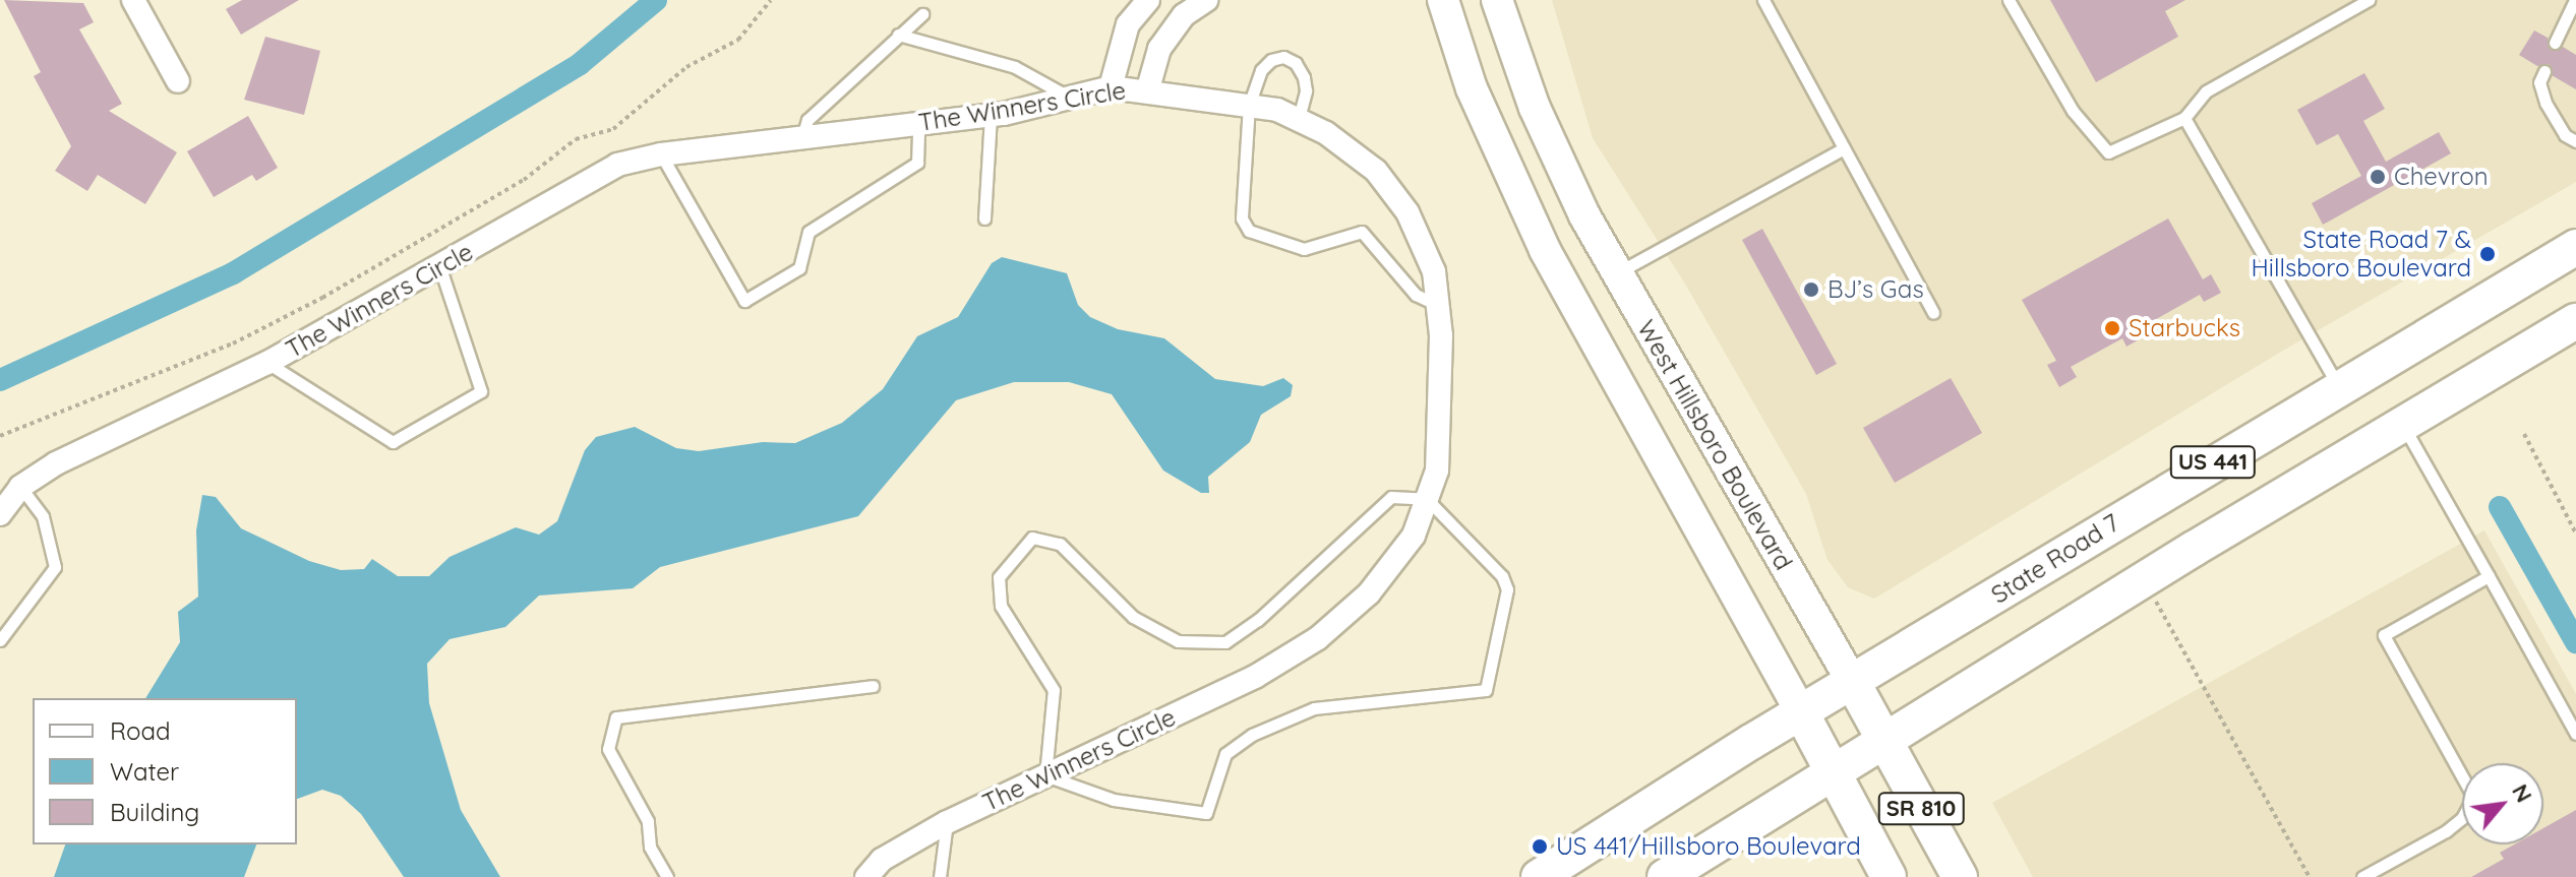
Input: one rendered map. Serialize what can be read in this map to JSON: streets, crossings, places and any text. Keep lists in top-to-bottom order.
{
  "streets": {
    "main road": [
      "West Hillsboro Boulevard",
      "US 441",
      "State Road 7",
      "SR 810"
    ],
    "street": ["The Winners Circle"]
  },
  "crossings": [
    ["West Hillsboro Boulevard", "US 441"],
    ["West Hillsboro Boulevard", "State Road 7"]
  ],
  "places": [
    "Chevron",
    "State Road 7 & Hillsboro Boulevard",
    "BJ’s Gas",
    "Starbucks",
    "US 441/Hillsboro Boulevard"
  ],
  "legend": ["Road", "Water", "Building"],
  "north": "top right"
}
